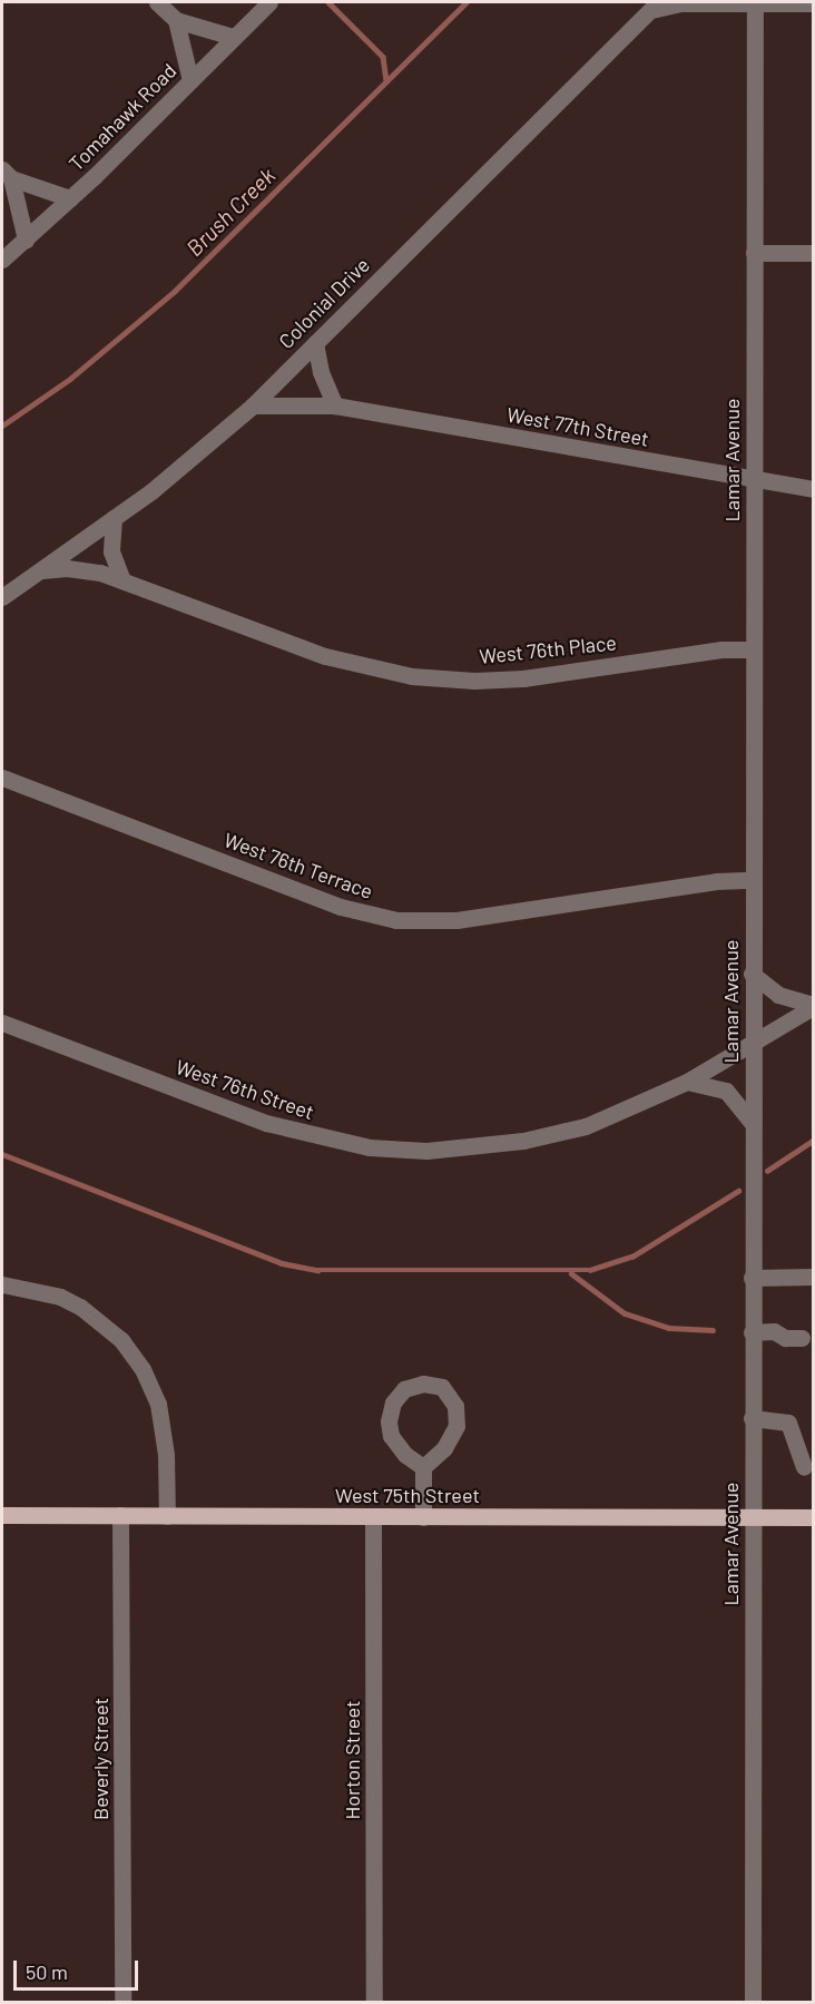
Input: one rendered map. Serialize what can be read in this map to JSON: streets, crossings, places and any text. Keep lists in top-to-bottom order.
{
  "streets": {
    "main road": ["West 75th Street"],
    "street": [
      "Tomahawk Road",
      "Colonial Drive",
      "West 77th Street",
      "Lamar Avenue",
      "West 76th Place",
      "West 76th Terrace",
      "West 76th Street",
      "Beverly Street",
      "Horton Street"
    ]
  },
  "crossings": [
    ["Colonial Drive", "West 77th Street"],
    ["Colonial Drive", "Lamar Avenue"],
    ["Colonial Drive", "West 76th Place"],
    ["West 77th Street", "Lamar Avenue"],
    ["Lamar Avenue", "West 76th Place"],
    ["Lamar Avenue", "West 76th Terrace"],
    ["Lamar Avenue", "West 76th Street"],
    ["Lamar Avenue", "West 75th Street"],
    ["West 75th Street", "Beverly Street"],
    ["West 75th Street", "Horton Street"]
  ],
  "water": ["Brush Creek"],
  "scale_bar": "50 m"
}
